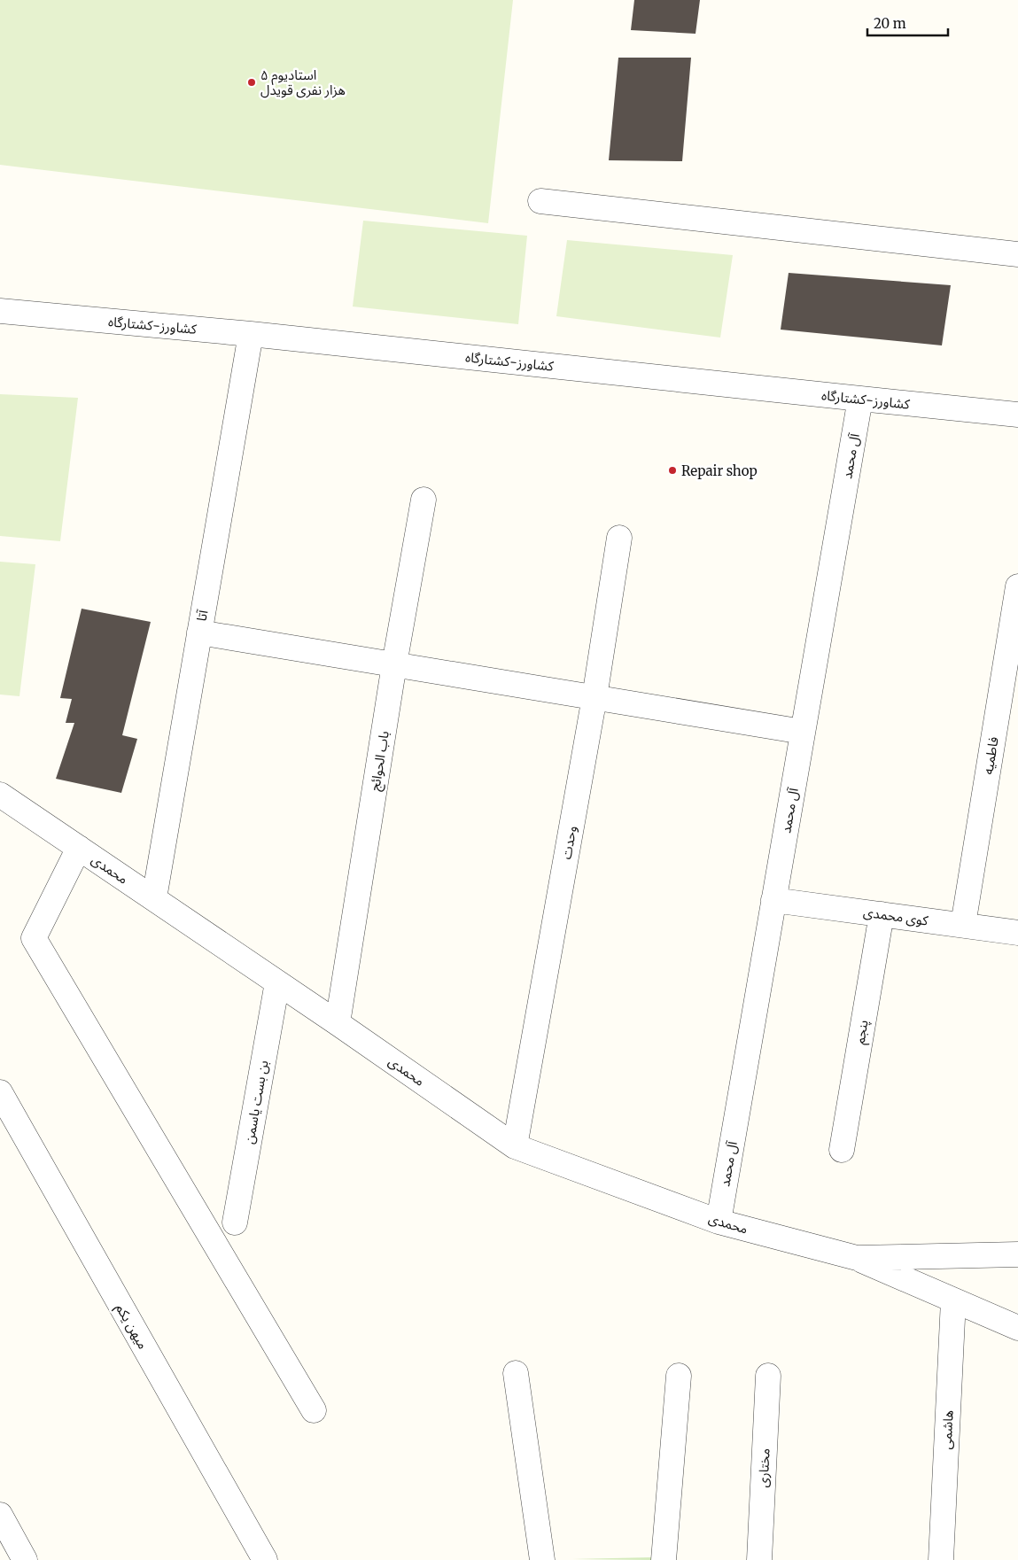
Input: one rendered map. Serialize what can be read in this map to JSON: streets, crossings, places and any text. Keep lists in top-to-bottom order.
{
  "streets": {
    "street": [
      "کشاورز-کشتارگاه",
      "آل محمد",
      "آتا",
      "فاطمیه",
      "باب الحوائج",
      "وحدت",
      "محمدی",
      "کوی محمدی",
      "پنجم",
      "بن بست یاسمن",
      "میهن یکم",
      "هاشمی",
      "مختاری"
    ]
  },
  "crossings": [
    ["کشاورز-کشتارگاه", "آل محمد"],
    ["کشاورز-کشتارگاه", "آتا"],
    ["آل محمد", "محمدی"],
    ["آل محمد", "کوی محمدی"],
    ["آتا", "محمدی"],
    ["فاطمیه", "کوی محمدی"],
    ["باب الحوائج", "محمدی"],
    ["وحدت", "محمدی"],
    ["محمدی", "بن بست یاسمن"],
    ["محمدی", "هاشمی"],
    ["کوی محمدی", "پنجم"]
  ],
  "places": ["استادیوم ۵ هزار نفری قویدل", "Repair shop"],
  "scale_bar": "20 m"
}
